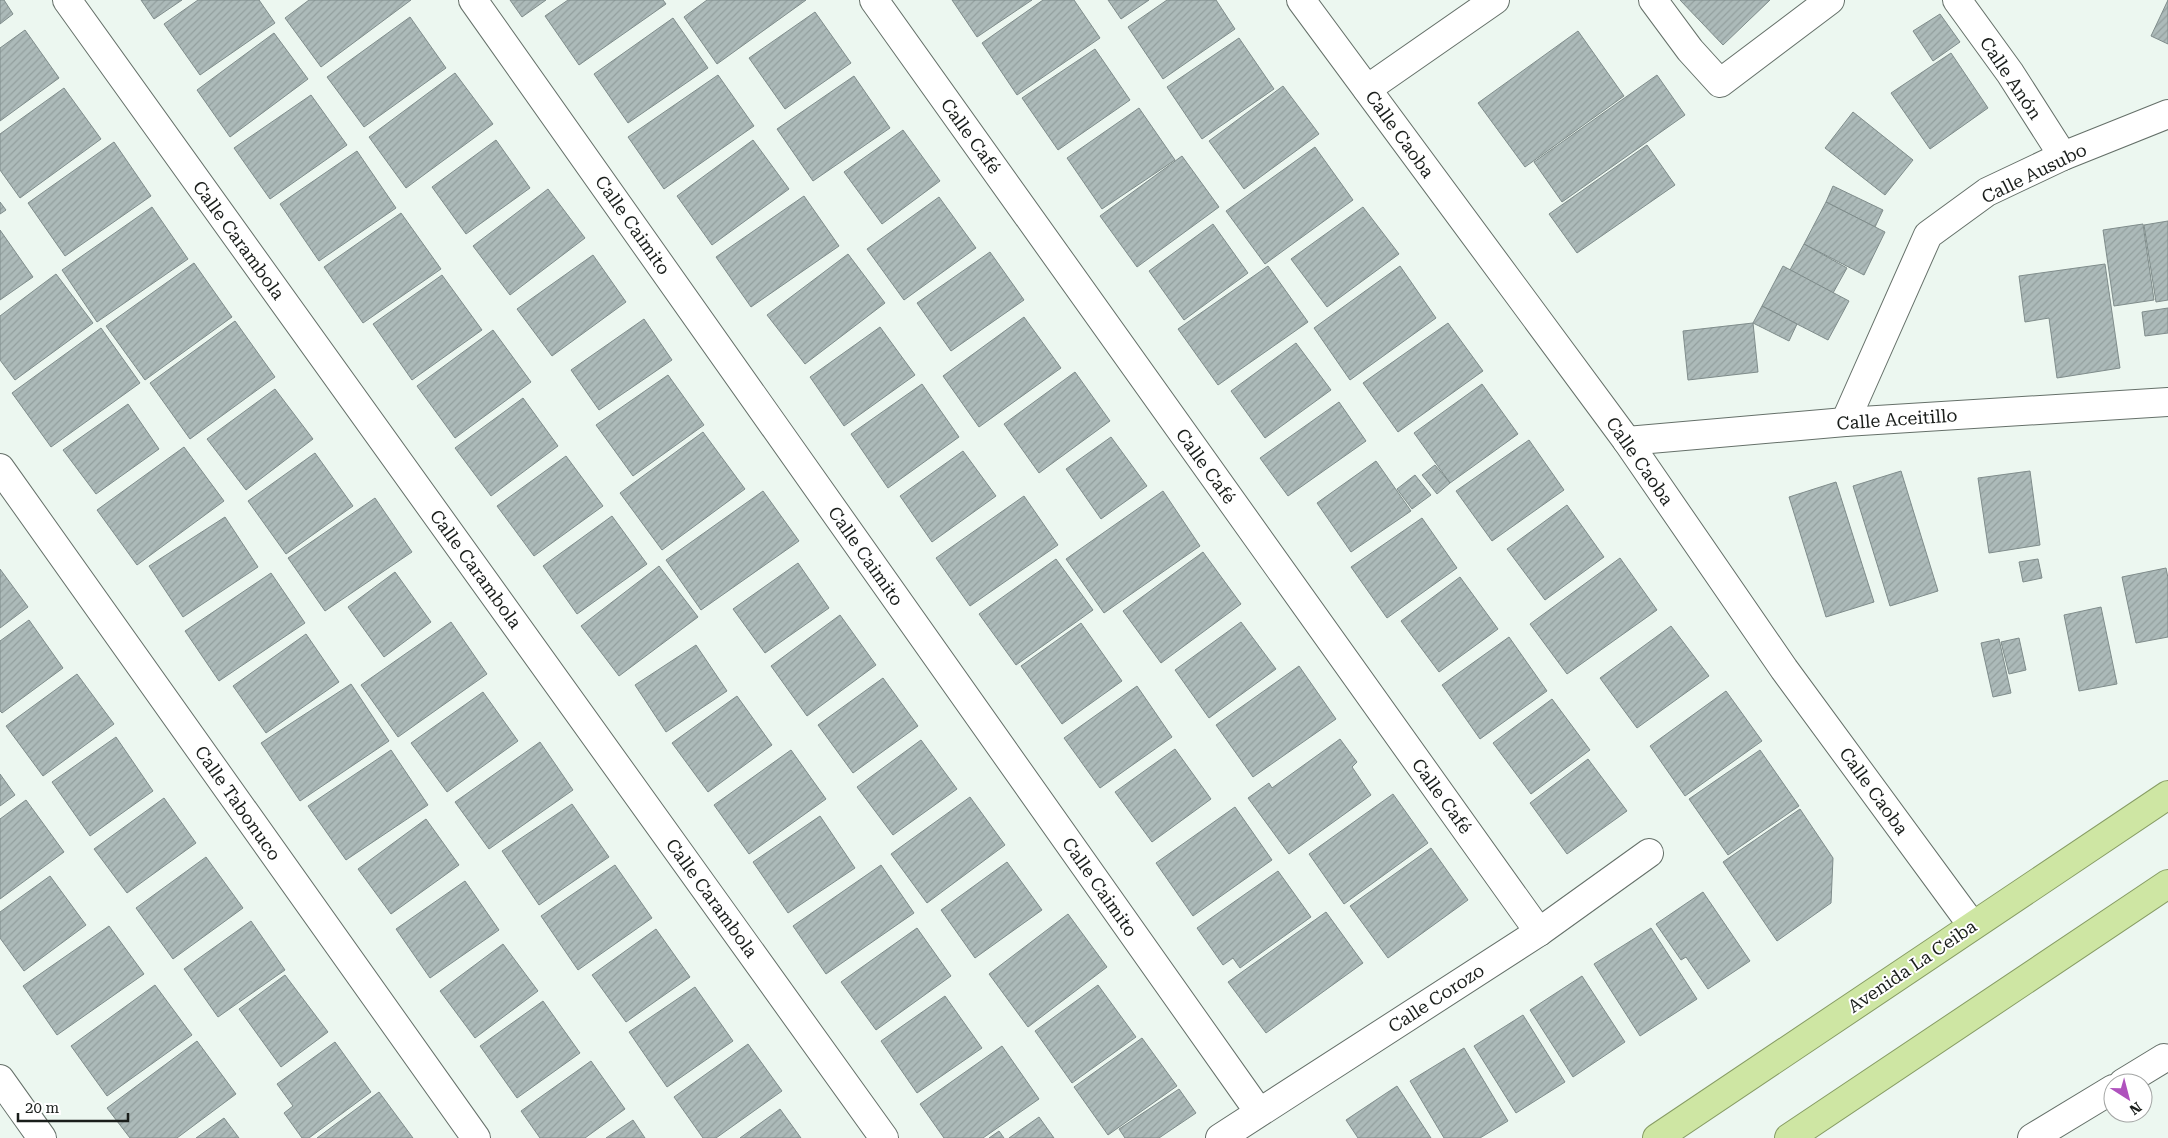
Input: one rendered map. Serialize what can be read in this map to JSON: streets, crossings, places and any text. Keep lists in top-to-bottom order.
{
  "streets": {
    "highway": ["Avenida La Ceiba"],
    "street": [
      "Calle Anón",
      "Calle Caoba",
      "Calle Café",
      "Calle Ausubo",
      "Calle Caimito",
      "Calle Carambola",
      "Calle Aceitillo",
      "Calle Tabonuco",
      "Calle Corozo"
    ]
  },
  "crossings": [
    ["Calle Anón", "Calle Ausubo"],
    ["Calle Caoba", "Calle Aceitillo"],
    ["Calle Caoba", "Avenida La Ceiba"],
    ["Calle Café", "Calle Corozo"],
    ["Calle Ausubo", "Calle Aceitillo"],
    ["Calle Caimito", "Calle Corozo"]
  ],
  "scale_bar": "20 m",
  "north": "bottom right"
}
